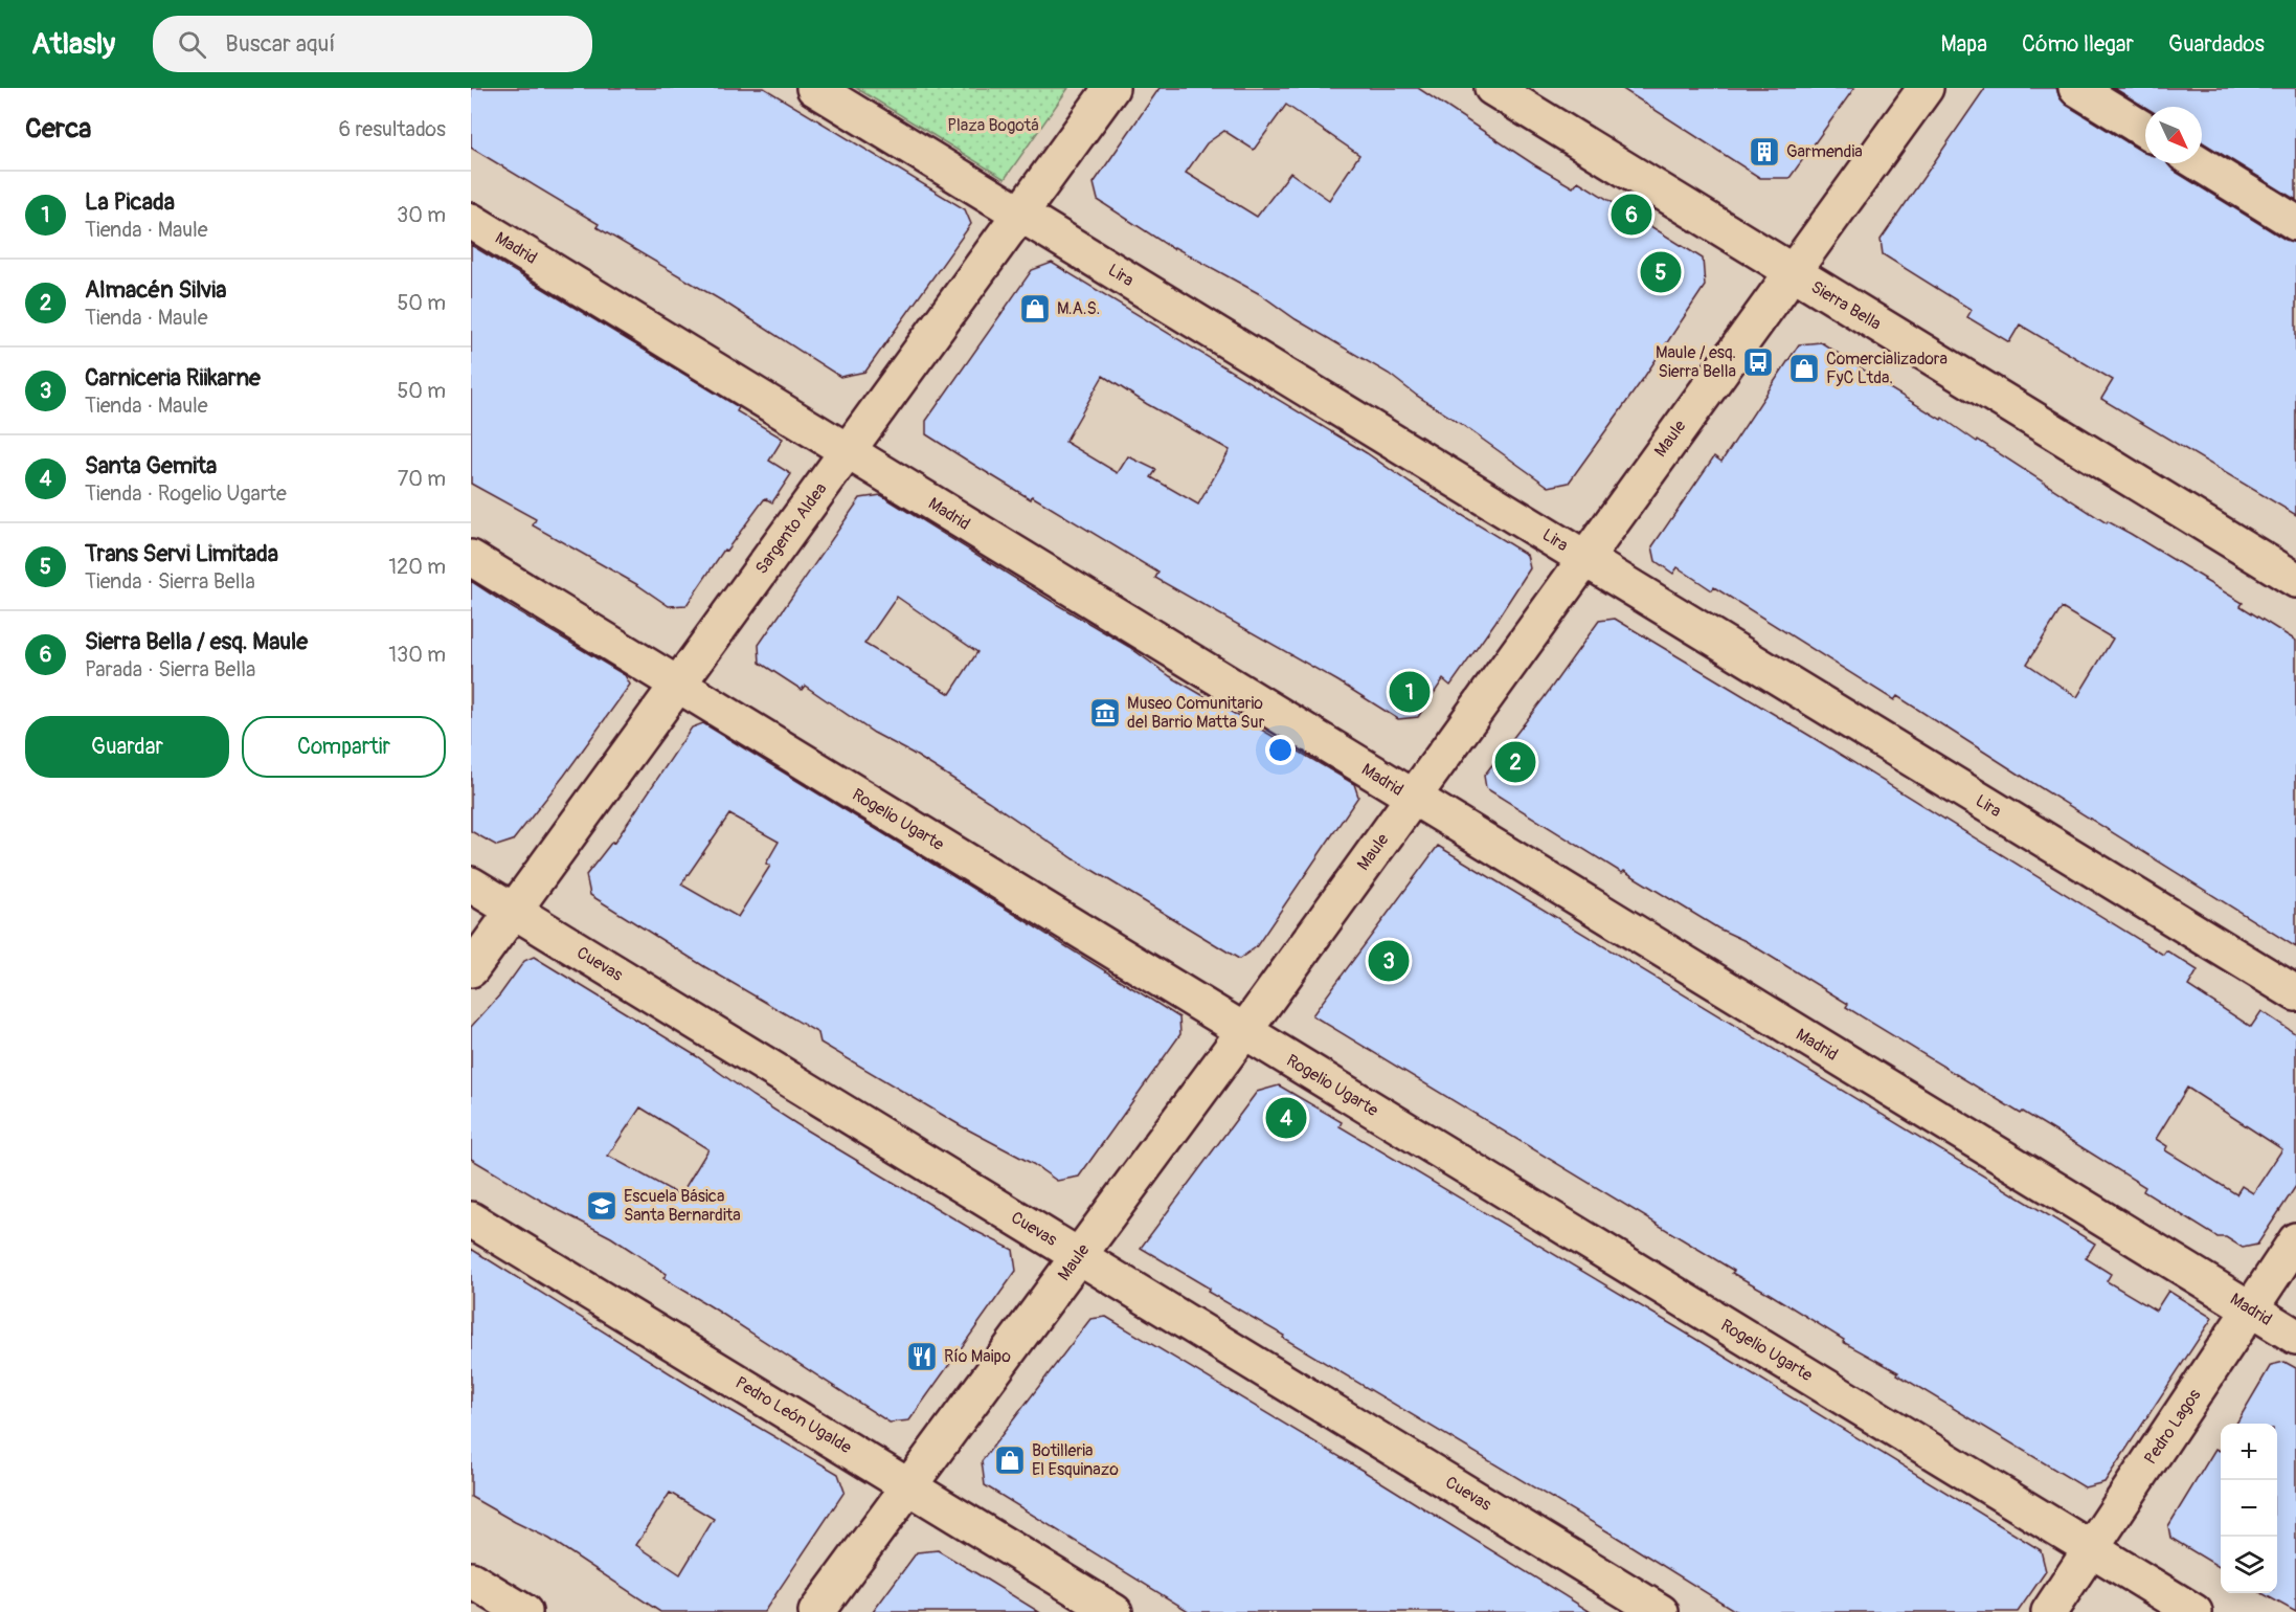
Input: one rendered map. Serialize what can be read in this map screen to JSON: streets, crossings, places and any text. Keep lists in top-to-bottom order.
{
  "streets": {
    "street": [
      "Madrid",
      "Lira",
      "Sierra Bella",
      "Maule",
      "Sargento Aldea",
      "Rogelio Ugarte",
      "Cuevas",
      "Pedro León Ugalde",
      "Pedro Lagos"
    ]
  },
  "crossings": [
    ["Madrid", "Maule"],
    ["Madrid", "Sargento Aldea"],
    ["Madrid", "Pedro Lagos"],
    ["Lira", "Maule"],
    ["Lira", "Sargento Aldea"],
    ["Sierra Bella", "Maule"],
    ["Maule", "Rogelio Ugarte"],
    ["Maule", "Cuevas"],
    ["Maule", "Pedro León Ugalde"],
    ["Sargento Aldea", "Rogelio Ugarte"],
    ["Sargento Aldea", "Cuevas"],
    ["Rogelio Ugarte", "Pedro Lagos"]
  ],
  "parks": ["Plaza Bogotá"],
  "places": {
    "building": ["Garmendia"],
    "shop": ["M.A.S.", "Comercializadora FyC Ltda.", "Botilleria El Esquinazo"],
    "bus stop": ["Maule / esq. Sierra Bella"],
    "museum": ["Museo Comunitario del Barrio Matta Sur"],
    "school or university": ["Escuela Básica Santa Bernardita"],
    "restaurant": ["Río Maipo"]
  },
  "north": "bottom right",
  "page": {
    "header": "Atlasly",
    "search": "Buscar aquí",
    "nav": ["Mapa", "Cómo llegar", "Guardados"],
    "heading": ["Cerca", "6 resultados"],
    "list": [
      {
        "mark": "1",
        "name": "La Picada",
        "note": "Tienda · Maule",
        "value": "30 m"
      },
      {
        "mark": "2",
        "name": "Almacén Silvia",
        "note": "Tienda · Maule",
        "value": "50 m"
      },
      {
        "mark": "3",
        "name": "Carniceria Riikarne",
        "note": "Tienda · Maule",
        "value": "50 m"
      },
      {
        "mark": "4",
        "name": "Santa Gemita",
        "note": "Tienda · Rogelio Ugarte",
        "value": "70 m"
      },
      {
        "mark": "5",
        "name": "Trans Servi Limitada",
        "note": "Tienda · Sierra Bella",
        "value": "120 m"
      },
      {
        "mark": "6",
        "name": "Sierra Bella / esq. Maule",
        "note": "Parada · Sierra Bella",
        "value": "130 m"
      }
    ],
    "pins": [
      "6",
      "5",
      "1",
      "2",
      "3",
      "4"
    ],
    "buttons": ["Guardar", "Compartir"],
    "map_buttons": ["+", "−"]
  }
}
